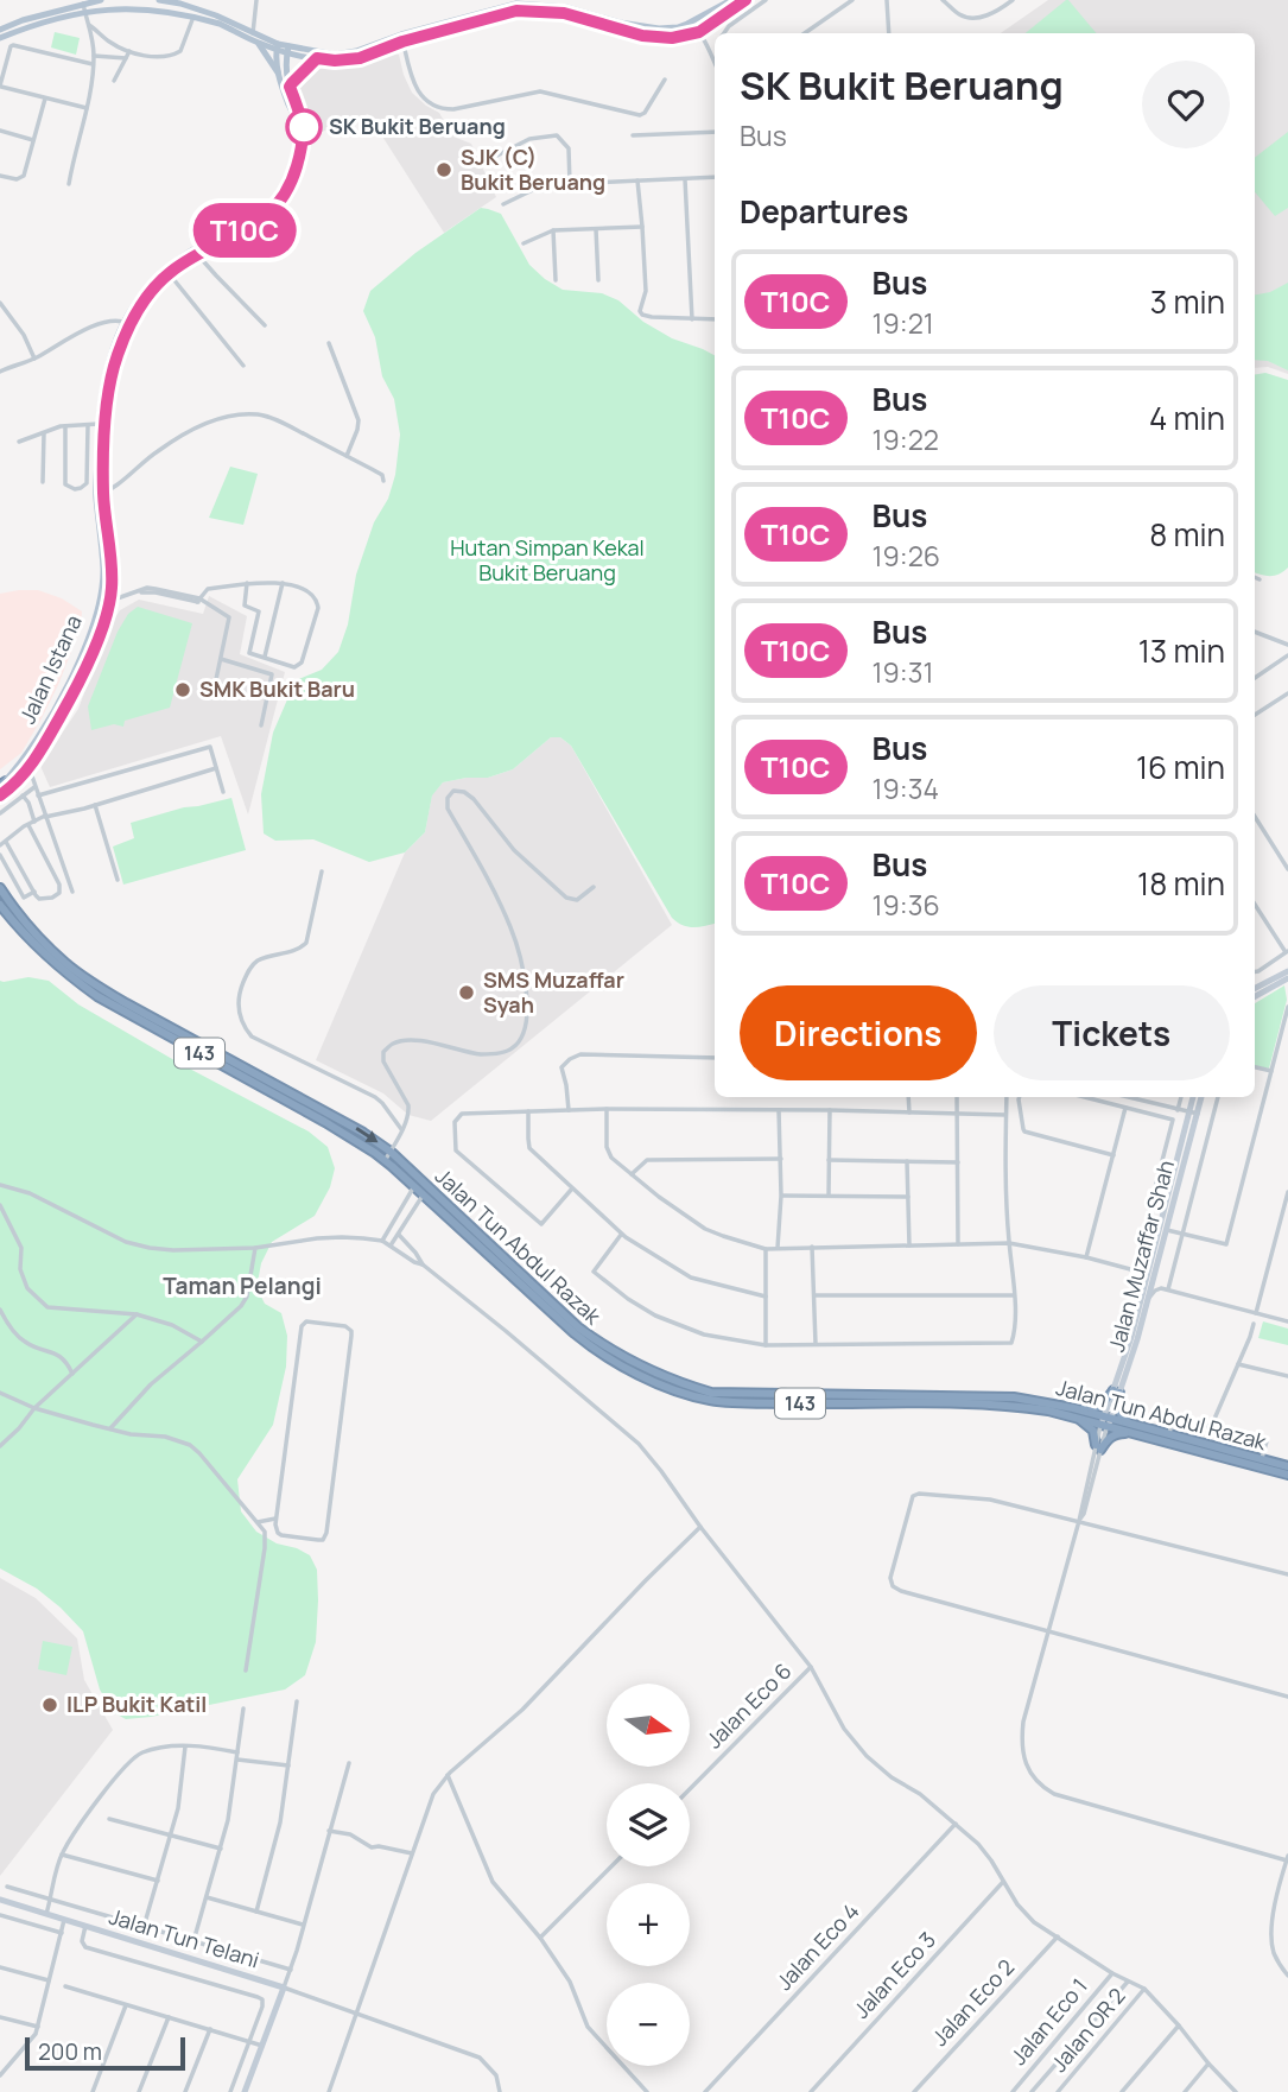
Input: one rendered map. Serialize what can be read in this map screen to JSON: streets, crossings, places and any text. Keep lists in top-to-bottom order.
{
  "streets": {
    "highway": ["143", "Jalan Tun Abdul Razak"],
    "main road": ["Jalan Istana", "Jalan Muzaffar Shah", "Jalan Tun Telani"],
    "street": [
      "Jalan Eco 6",
      "Jalan Eco 4",
      "Jalan Eco 3",
      "Jalan Eco 2",
      "Jalan Eco 1",
      "Jalan OR 2"
    ]
  },
  "crossings": [
    ["Jalan Tun Abdul Razak", "Jalan Muzaffar Shah"]
  ],
  "districts": ["Taman Pelangi"],
  "parks": ["Hutan Simpan Kekal Bukit Beruang"],
  "places": [
    "SK Bukit Beruang",
    "SJK (C) Bukit Beruang",
    "SMK Bukit Baru",
    "SMS Muzaffar Syah",
    "ILP Bukit Katil"
  ],
  "lines": ["bus line T10C"],
  "scale_bar": "200 m",
  "north": "right",
  "page": {
    "on_map": "T10C",
    "heading": [
      ["SK Bukit Beruang", "Bus"],
      "Departures"
    ],
    "list": [
      {
        "mark": "T10C",
        "name": "Bus",
        "note": "19:21",
        "value": "3 min"
      },
      {
        "mark": "T10C",
        "name": "Bus",
        "note": "19:22",
        "value": "4 min"
      },
      {
        "mark": "T10C",
        "name": "Bus",
        "note": "19:26",
        "value": "8 min"
      },
      {
        "mark": "T10C",
        "name": "Bus",
        "note": "19:31",
        "value": "13 min"
      },
      {
        "mark": "T10C",
        "name": "Bus",
        "note": "19:34",
        "value": "16 min"
      },
      {
        "mark": "T10C",
        "name": "Bus",
        "note": "19:36",
        "value": "18 min"
      }
    ],
    "buttons": ["Directions", "Tickets"],
    "map_buttons": ["+", "−"],
    "scale": "200 m"
  }
}
